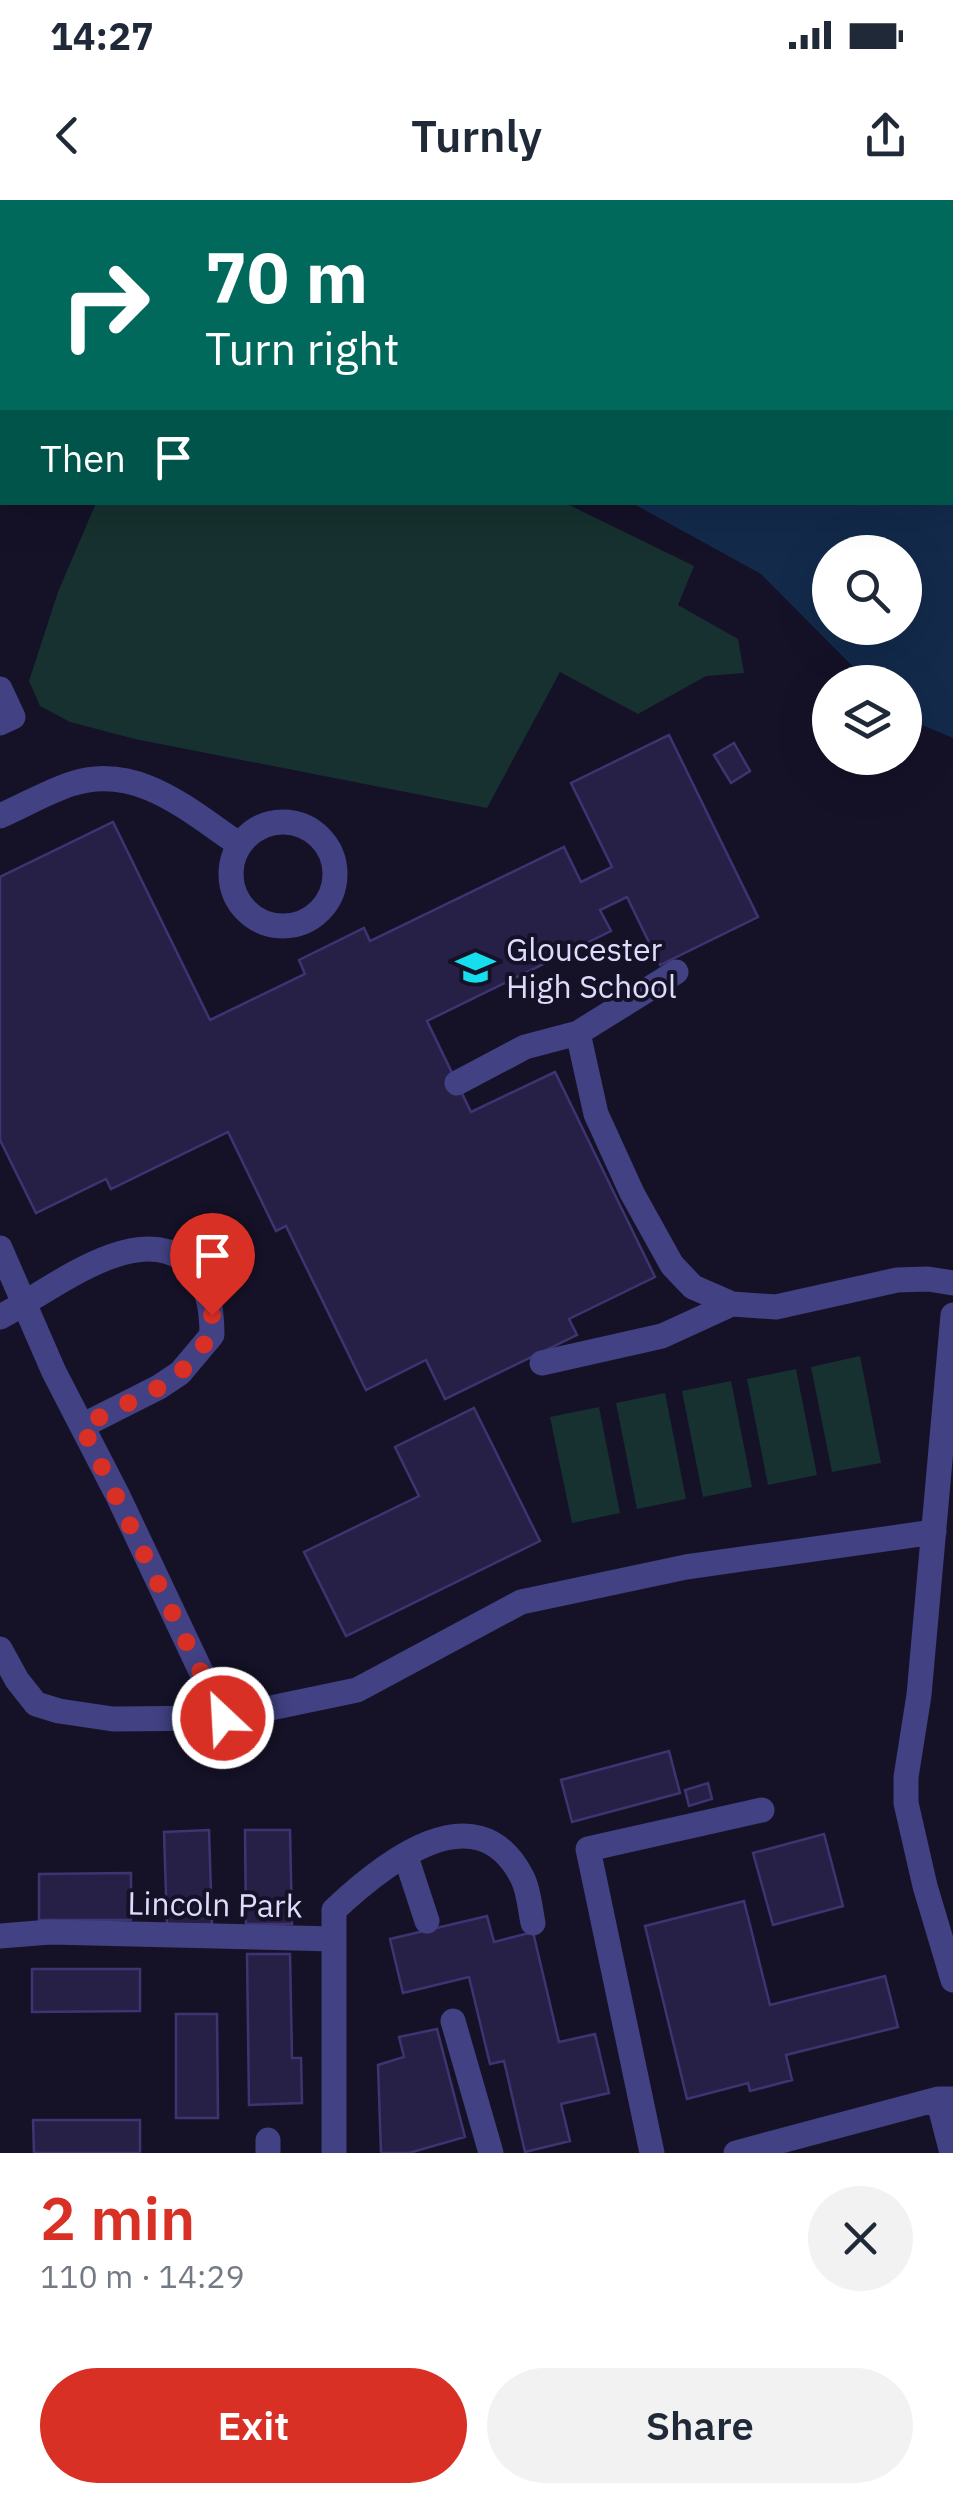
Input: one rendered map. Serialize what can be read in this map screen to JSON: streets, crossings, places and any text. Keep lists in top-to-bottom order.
{
  "streets": {
    "street": ["Lincoln Park"]
  },
  "places": {
    "school or university": ["Gloucester High School"]
  },
  "page": {
    "status": "14:27",
    "header": "Turnly",
    "turn": ["70 m", "Turn right"],
    "then": "Then",
    "heading": ["2 min", "110 m · 14:29"],
    "buttons": ["Exit", "Share"]
  }
}
